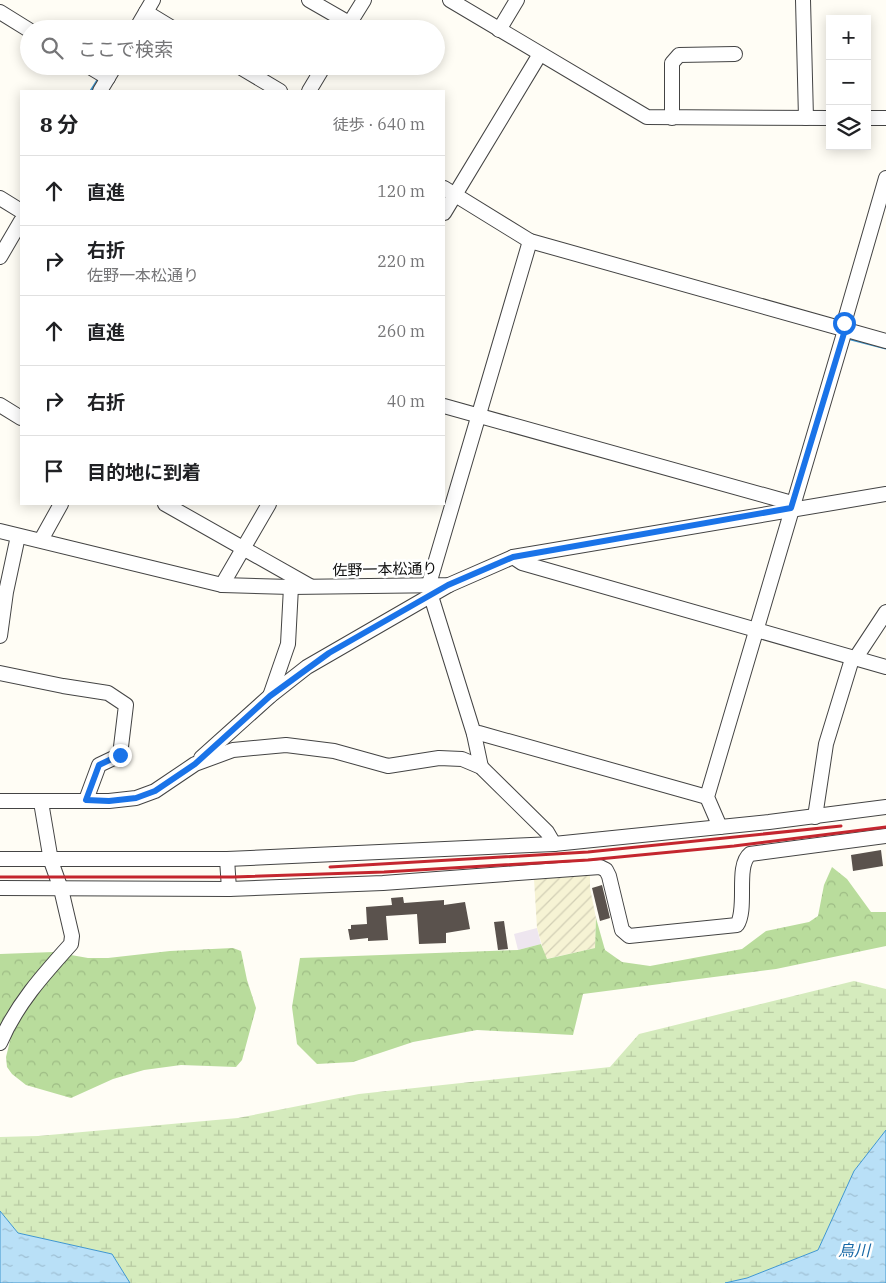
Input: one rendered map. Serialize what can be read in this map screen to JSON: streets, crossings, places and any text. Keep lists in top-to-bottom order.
{
  "streets": {
    "street": ["佐野一本松通り"]
  },
  "water": ["烏川"],
  "page": {
    "map_buttons": ["+", "−"],
    "search": "ここで検索",
    "heading": ["8 分", "徒歩 · 640 m"],
    "list": [
      ["直進", "120 m"],
      ["右折", "佐野一本松通り", "220 m"],
      ["直進", "260 m"],
      ["右折", "40 m"],
      "目的地に到着"
    ]
  }
}
